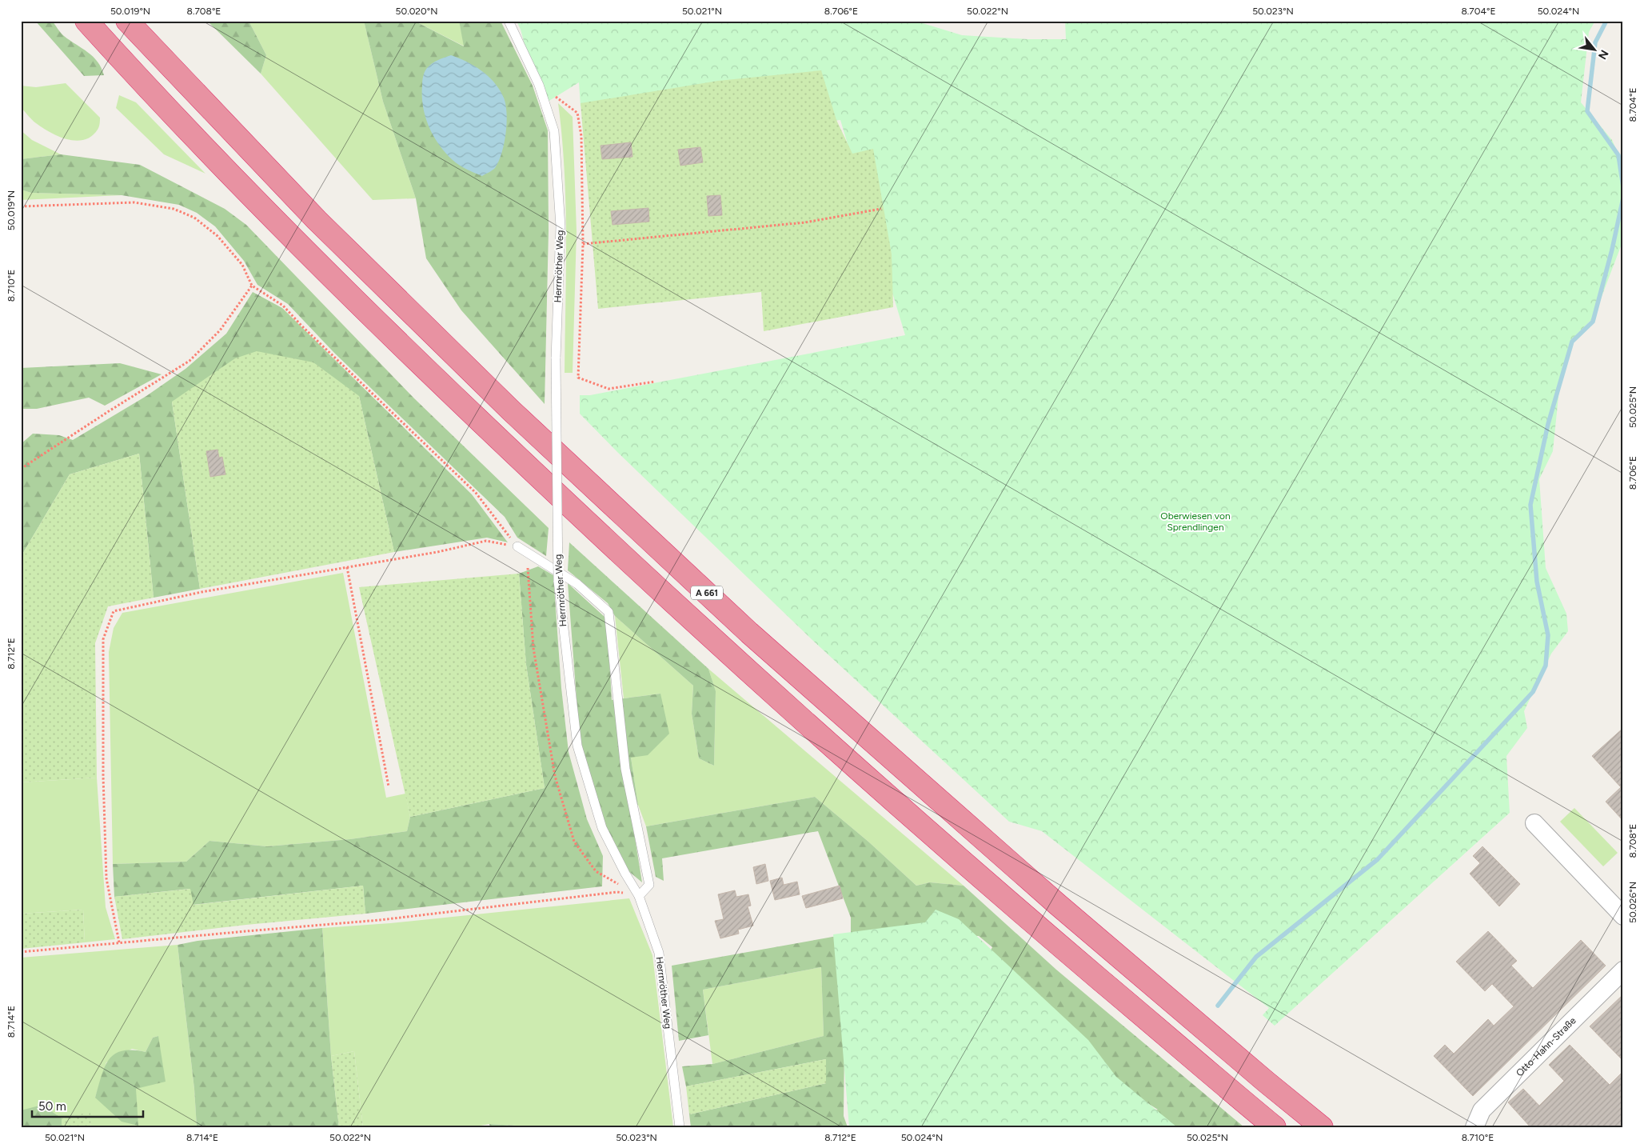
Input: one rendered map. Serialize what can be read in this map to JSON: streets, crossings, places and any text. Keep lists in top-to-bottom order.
{
  "streets": {
    "highway": ["A 661"],
    "street": ["Otto-Hahn-Straße"],
    "lane": ["Herrnröther Weg"]
  },
  "parks": ["Oberwiesen von Sprendlingen"],
  "scale_bar": "50 m",
  "north": "bottom right",
  "coordinates": [
    "50.019°N",
    "8.708°E",
    "50.020°N",
    "50.021°N",
    "8.706°E",
    "50.022°N",
    "50.023°N",
    "8.704°E",
    "50.024°N",
    "8.710°E",
    "50.025°N",
    "8.712°E",
    "50.026°N",
    "8.714°E"
  ]
}
